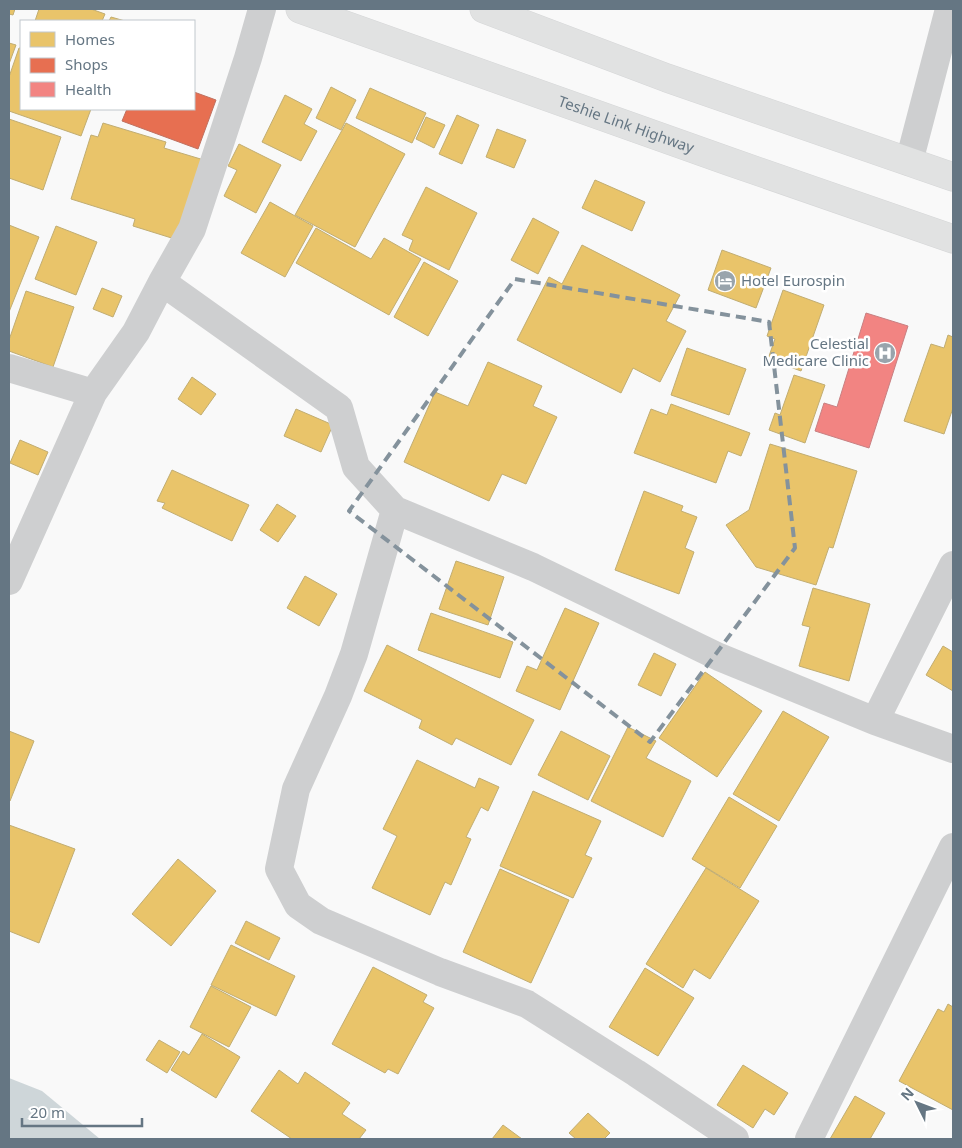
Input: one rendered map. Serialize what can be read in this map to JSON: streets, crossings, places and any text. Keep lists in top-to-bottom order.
{
  "streets": {
    "main road": ["Teshie Link Highway"]
  },
  "places": {
    "hotel": ["Hotel Eurospin"],
    "hospital": ["Celestial Medicare Clinic"]
  },
  "legend": ["Homes", "Shops", "Health"],
  "scale_bar": "20 m",
  "north": "top left"
}
